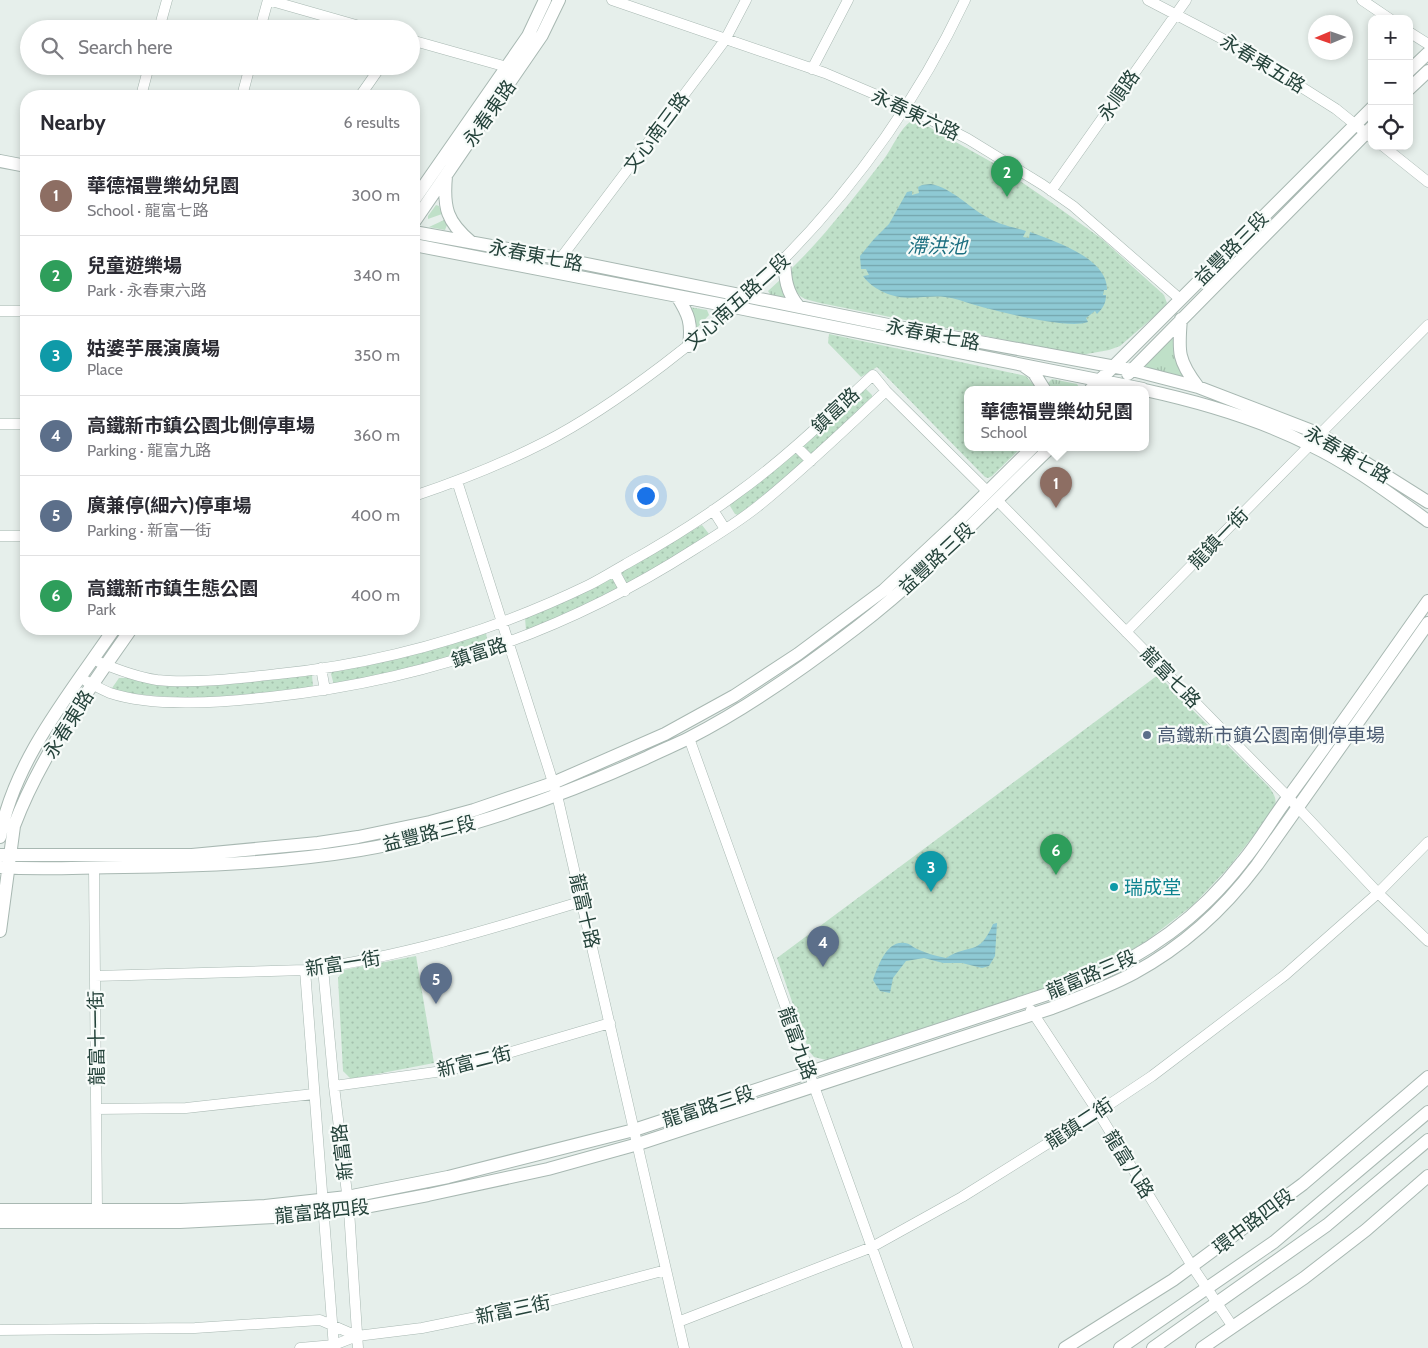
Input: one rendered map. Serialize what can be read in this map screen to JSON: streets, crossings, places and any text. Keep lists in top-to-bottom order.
{
  "streets": {
    "street": [
      "永春東五路",
      "永順路",
      "永春東路",
      "永春東六路",
      "文心南三路",
      "益豐路三段",
      "永春東七路",
      "文心南五路二段",
      "鎮富路",
      "龍鎮一街",
      "龍富七路",
      "龍富十路",
      "新富一街",
      "龍富路三段",
      "龍富十一街",
      "龍富九路",
      "新富二街",
      "龍鎮二街",
      "新富路",
      "龍富八路",
      "龍富路四段",
      "環中路四段",
      "新富三街"
    ]
  },
  "crossings": [
    ["永春東五路", "永順路"],
    ["永春東五路", "益豐路三段"],
    ["永順路", "永春東六路"],
    ["永春東路", "鎮富路"],
    ["永春東六路", "文心南三路"],
    ["永春東六路", "益豐路三段"],
    ["永春東六路", "文心南五路二段"],
    ["文心南三路", "永春東七路"],
    ["益豐路三段", "永春東七路"],
    ["益豐路三段", "龍富七路"],
    ["益豐路三段", "龍富十路"],
    ["益豐路三段", "龍富十一街"],
    ["益豐路三段", "龍富九路"],
    ["永春東七路", "文心南五路二段"],
    ["永春東七路", "龍鎮一街"],
    ["文心南五路二段", "龍富十路"],
    ["鎮富路", "龍富十路"],
    ["龍鎮一街", "龍富七路"],
    ["龍富七路", "龍富路三段"],
    ["龍富七路", "龍鎮二街"],
    ["龍富十路", "新富一街"],
    ["龍富十路", "龍富路三段"],
    ["龍富十路", "新富二街"],
    ["龍富十路", "龍鎮二街"],
    ["龍富十路", "龍富路四段"],
    ["龍富十路", "新富三街"],
    ["新富一街", "龍富十一街"],
    ["新富一街", "新富路"],
    ["龍富路三段", "龍富九路"],
    ["龍富路三段", "龍富八路"],
    ["龍富路三段", "龍富路四段"],
    ["龍富十一街", "龍富路四段"],
    ["龍富九路", "龍鎮二街"],
    ["新富二街", "新富路"],
    ["龍鎮二街", "龍富八路"],
    ["新富路", "龍富路四段"],
    ["新富路", "新富三街"],
    ["龍富八路", "環中路四段"]
  ],
  "water": ["滯洪池"],
  "places": ["高鐵新市鎮公園南側停車場", "瑞成堂"],
  "north": "left",
  "page": {
    "map_buttons": ["+", "−"],
    "search": "Search here",
    "heading": ["Nearby", "6 results"],
    "list": [
      {
        "mark": "1",
        "name": "華德福豐樂幼兒園",
        "note": "School · 龍富七路",
        "value": "300 m"
      },
      {
        "mark": "2",
        "name": "兒童遊樂場",
        "note": "Park · 永春東六路",
        "value": "340 m"
      },
      {
        "mark": "3",
        "name": "姑婆芋展演廣場",
        "note": "Place",
        "value": "350 m"
      },
      {
        "mark": "4",
        "name": "高鐵新市鎮公園北側停車場",
        "note": "Parking · 龍富九路",
        "value": "360 m"
      },
      {
        "mark": "5",
        "name": "廣兼停(細六)停車場",
        "note": "Parking · 新富一街",
        "value": "400 m"
      },
      {
        "mark": "6",
        "name": "高鐵新市鎮生態公園",
        "note": "Park",
        "value": "400 m"
      }
    ],
    "pins": [
      "2",
      "1",
      "6",
      "3",
      "4",
      "5"
    ],
    "popup": ["華德福豐樂幼兒園", "School"]
  }
}
